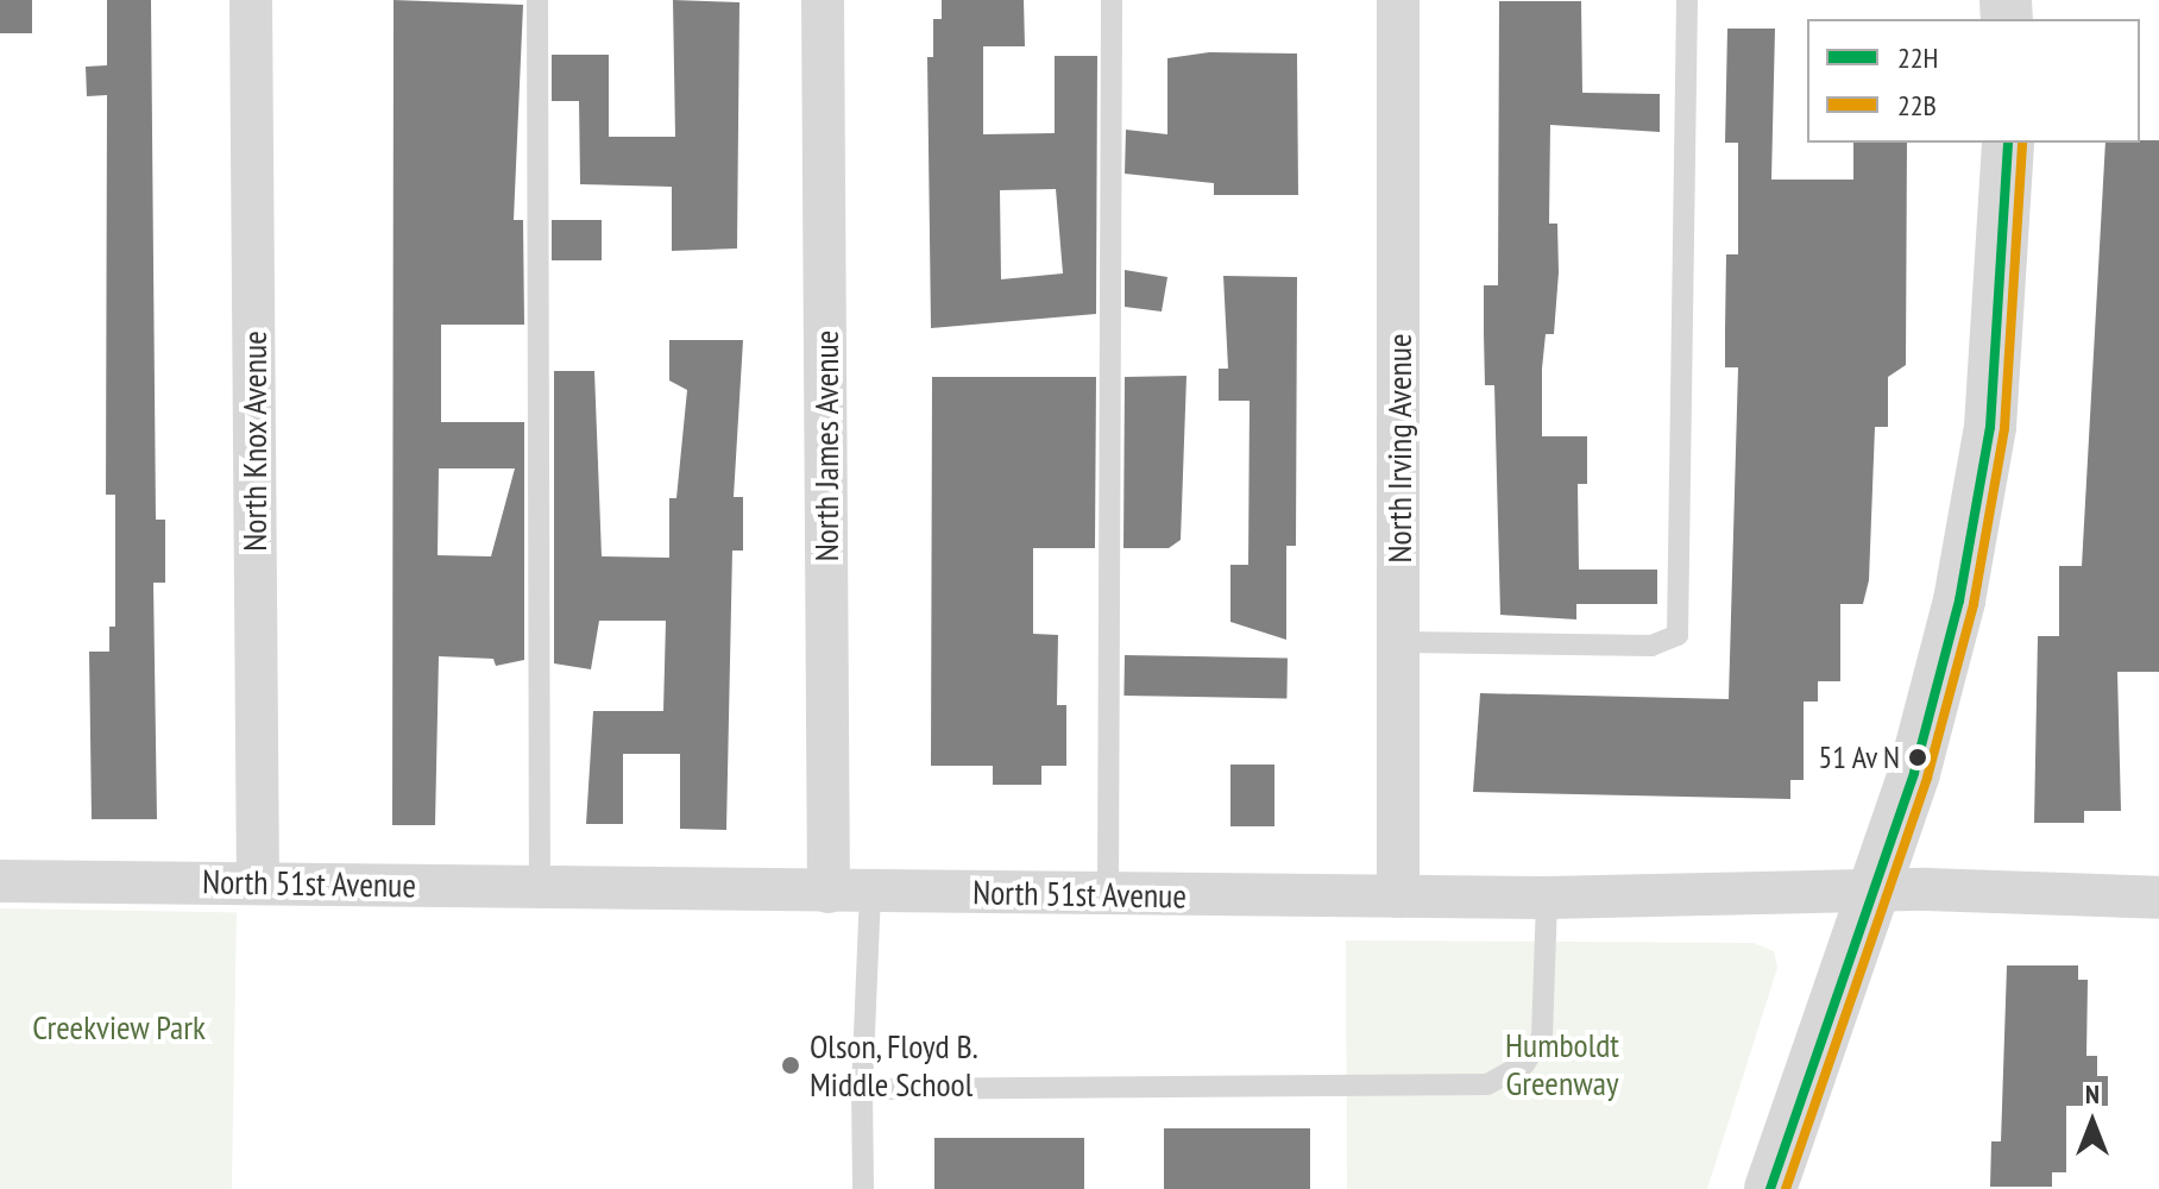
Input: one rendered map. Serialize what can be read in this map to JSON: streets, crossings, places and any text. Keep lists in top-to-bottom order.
{
  "streets": {
    "street": [
      "North Knox Avenue",
      "North James Avenue",
      "North Irving Avenue",
      "North 51st Avenue"
    ]
  },
  "crossings": [
    ["North Knox Avenue", "North 51st Avenue"],
    ["North James Avenue", "North 51st Avenue"],
    ["North Irving Avenue", "North 51st Avenue"]
  ],
  "parks": ["Creekview Park", "Humboldt Greenway"],
  "places": ["51 Av N", "Olson, Floyd B. Middle School"],
  "lines": ["transit line 22H", "transit line 22B"],
  "legend": ["22H", "22B"],
  "north": "top"
}
